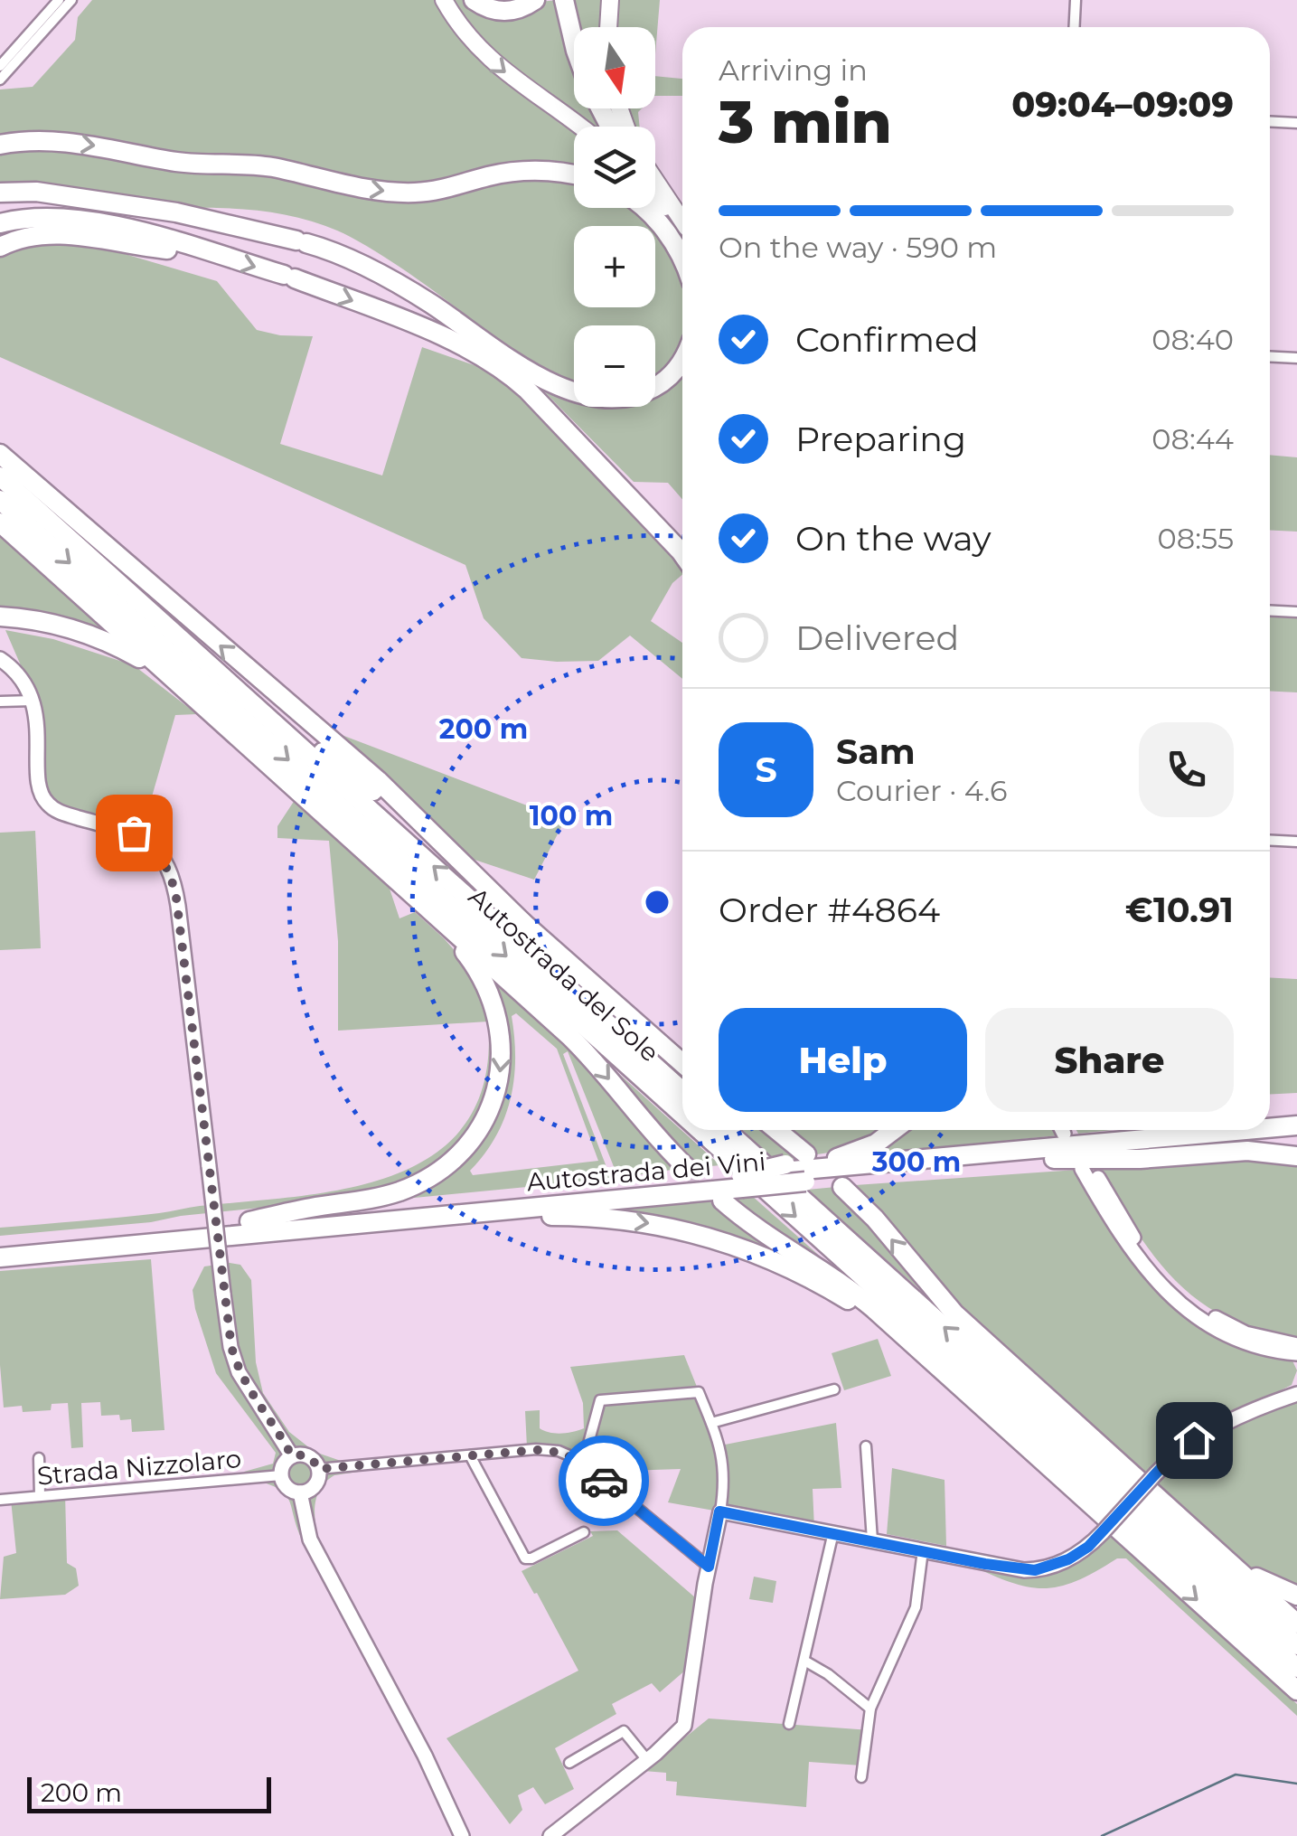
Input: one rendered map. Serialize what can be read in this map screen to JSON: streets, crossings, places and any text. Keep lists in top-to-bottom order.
{
  "streets": {
    "highway": ["Autostrada del Sole", "Autostrada dei Vini"],
    "street": ["Strada Nizzolaro"]
  },
  "scale_bar": "200 m",
  "north": "bottom",
  "page": {
    "map_buttons": ["+", "−"],
    "heading": ["3 min", "Arriving in", "09:04–09:09"],
    "panel": [
      "Sam",
      "Courier · 4.6",
      "Order #4864",
      "€10.91"
    ],
    "bar": "On the way · 590 m",
    "list": [
      ["Confirmed", "08:40"],
      ["Preparing", "08:44"],
      ["On the way", "08:55"],
      "Delivered"
    ],
    "round": "S",
    "buttons": ["Help", "Share"],
    "scale": "200 m"
  },
  "rings": ["200 m", "100 m", "300 m"]
}
